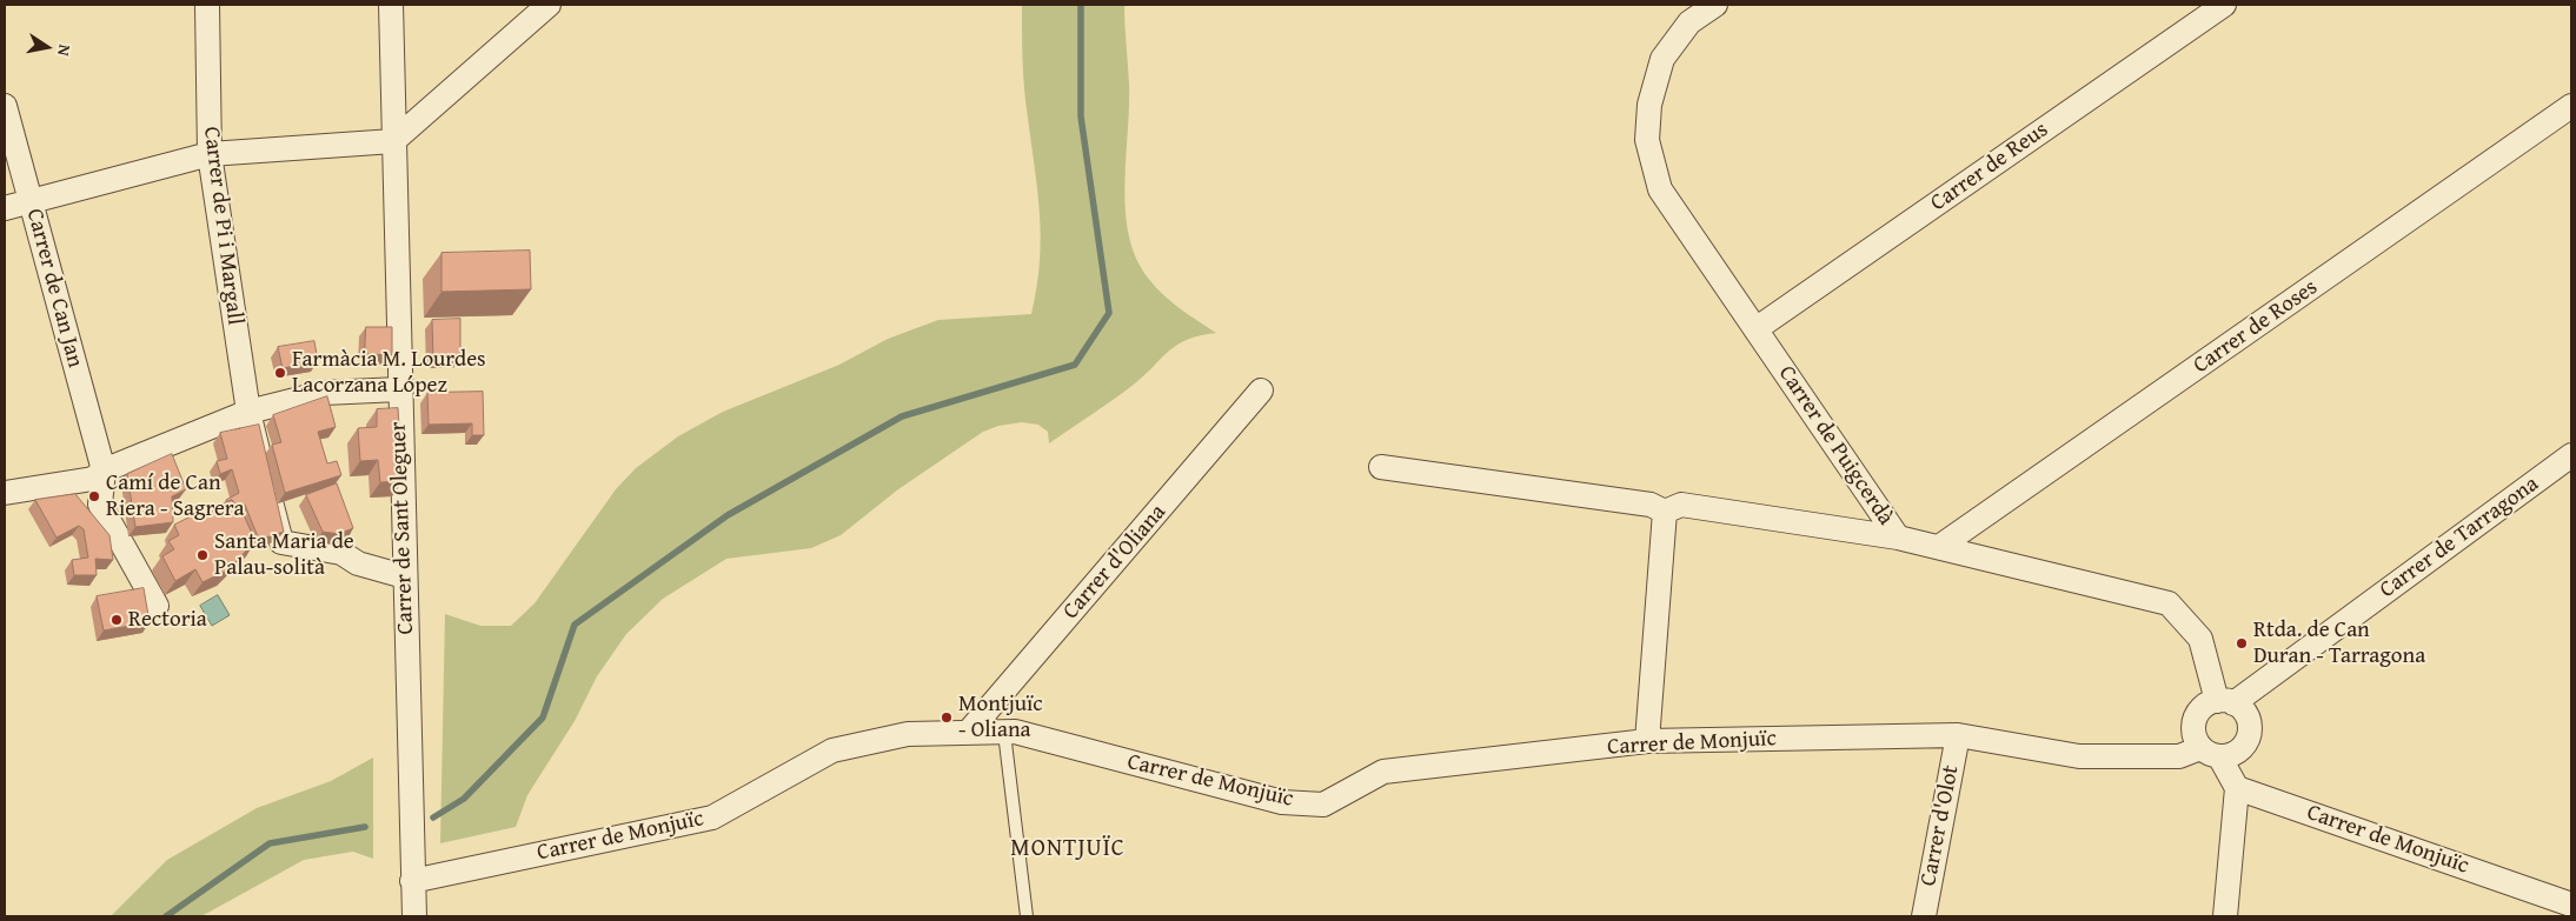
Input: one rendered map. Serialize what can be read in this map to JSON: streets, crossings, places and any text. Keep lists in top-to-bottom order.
{
  "streets": {
    "street": [
      "Carrer de Reus",
      "Carrer de Pi i Margall",
      "Carrer de Can Jan",
      "Carrer de Roses",
      "Carrer de Puigcerdà",
      "Carrer de Sant Oleguer",
      "Carrer de Tarragona",
      "Carrer d'Oliana",
      "Carrer de Monjuïc",
      "Carrer d'Olot"
    ]
  },
  "crossings": [
    ["Carrer de Reus", "Carrer de Puigcerdà"],
    ["Carrer de Pi i Margall", "Carrer de Sant Oleguer"],
    ["Carrer de Roses", "Carrer de Puigcerdà"],
    ["Carrer de Puigcerdà", "Carrer de Tarragona"],
    ["Carrer de Puigcerdà", "Carrer de Monjuïc"],
    ["Carrer de Sant Oleguer", "Carrer de Monjuïc"],
    ["Carrer de Tarragona", "Carrer de Monjuïc"],
    ["Carrer d'Oliana", "Carrer de Monjuïc"],
    ["Carrer de Monjuïc", "Carrer d'Olot"]
  ],
  "districts": ["MONTJUÏC"],
  "places": [
    "Farmàcia M. Lourdes Lacorzana López",
    "Camí de Can Riera - Sagrera",
    "Santa Maria de Palau-solità",
    "Rectoria",
    "Rtda. de Can Duran - Tarragona",
    "Montjuïc - Oliana"
  ],
  "north": "right"
}
